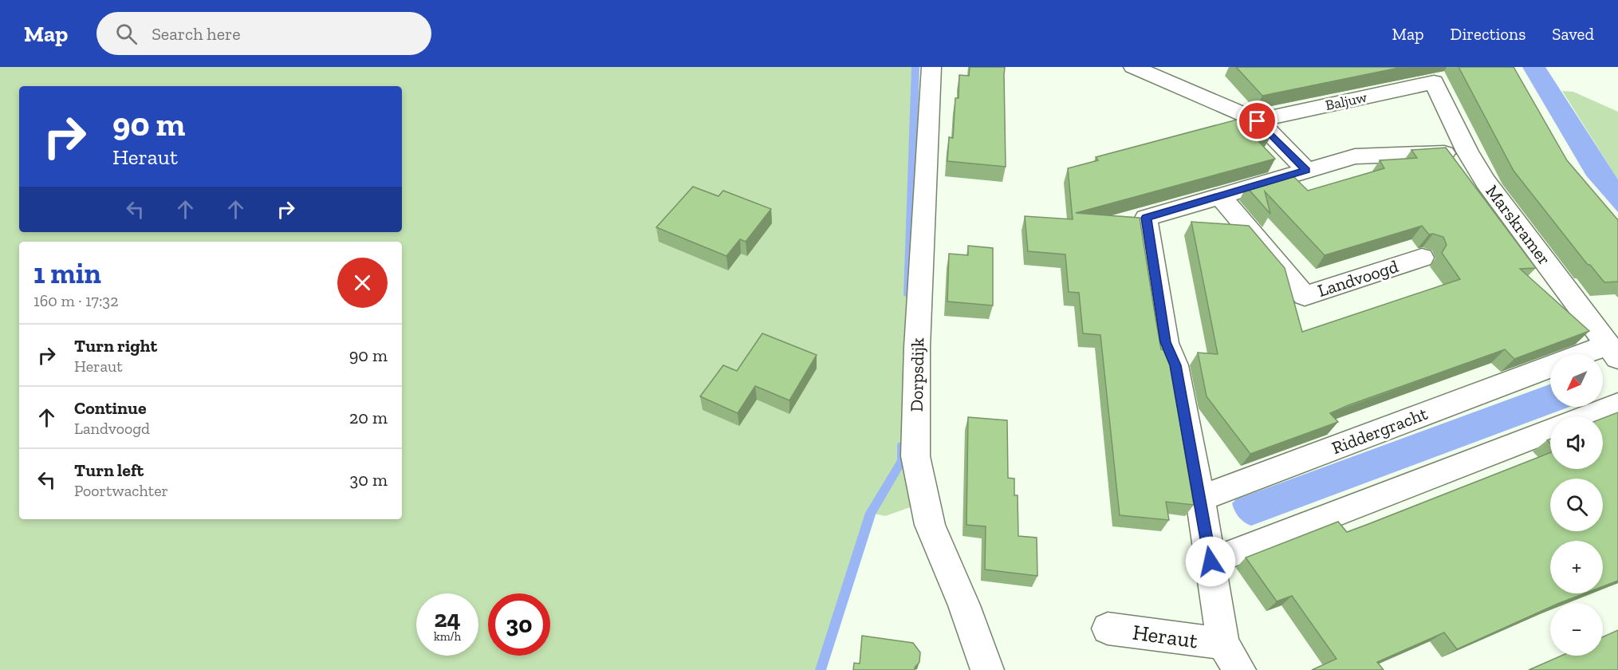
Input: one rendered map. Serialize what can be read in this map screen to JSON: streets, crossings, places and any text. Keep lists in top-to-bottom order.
{
  "streets": {
    "street": [
      "Baljuw",
      "Marskramer",
      "Landvoogd",
      "Dorpsdijk",
      "Riddergracht",
      "Heraut"
    ]
  },
  "crossings": [
    ["Baljuw", "Marskramer"],
    ["Marskramer", "Riddergracht"],
    ["Landvoogd", "Heraut"],
    ["Riddergracht", "Heraut"]
  ],
  "north": "bottom left",
  "page": {
    "header": "Map",
    "search": "Search here",
    "nav": ["Map", "Directions", "Saved"],
    "turn": ["90 m", "Heraut"],
    "heading": ["1 min", "160 m · 17:32"],
    "list": [
      {
        "name": "Turn right",
        "note": "Heraut",
        "value": "90 m"
      },
      {
        "name": "Continue",
        "note": "Landvoogd",
        "value": "20 m"
      },
      {
        "name": "Turn left",
        "note": "Poortwachter",
        "value": "30 m"
      }
    ],
    "map_buttons": ["+", "−"],
    "speed": "24 km/h",
    "limit": "30"
  }
}
